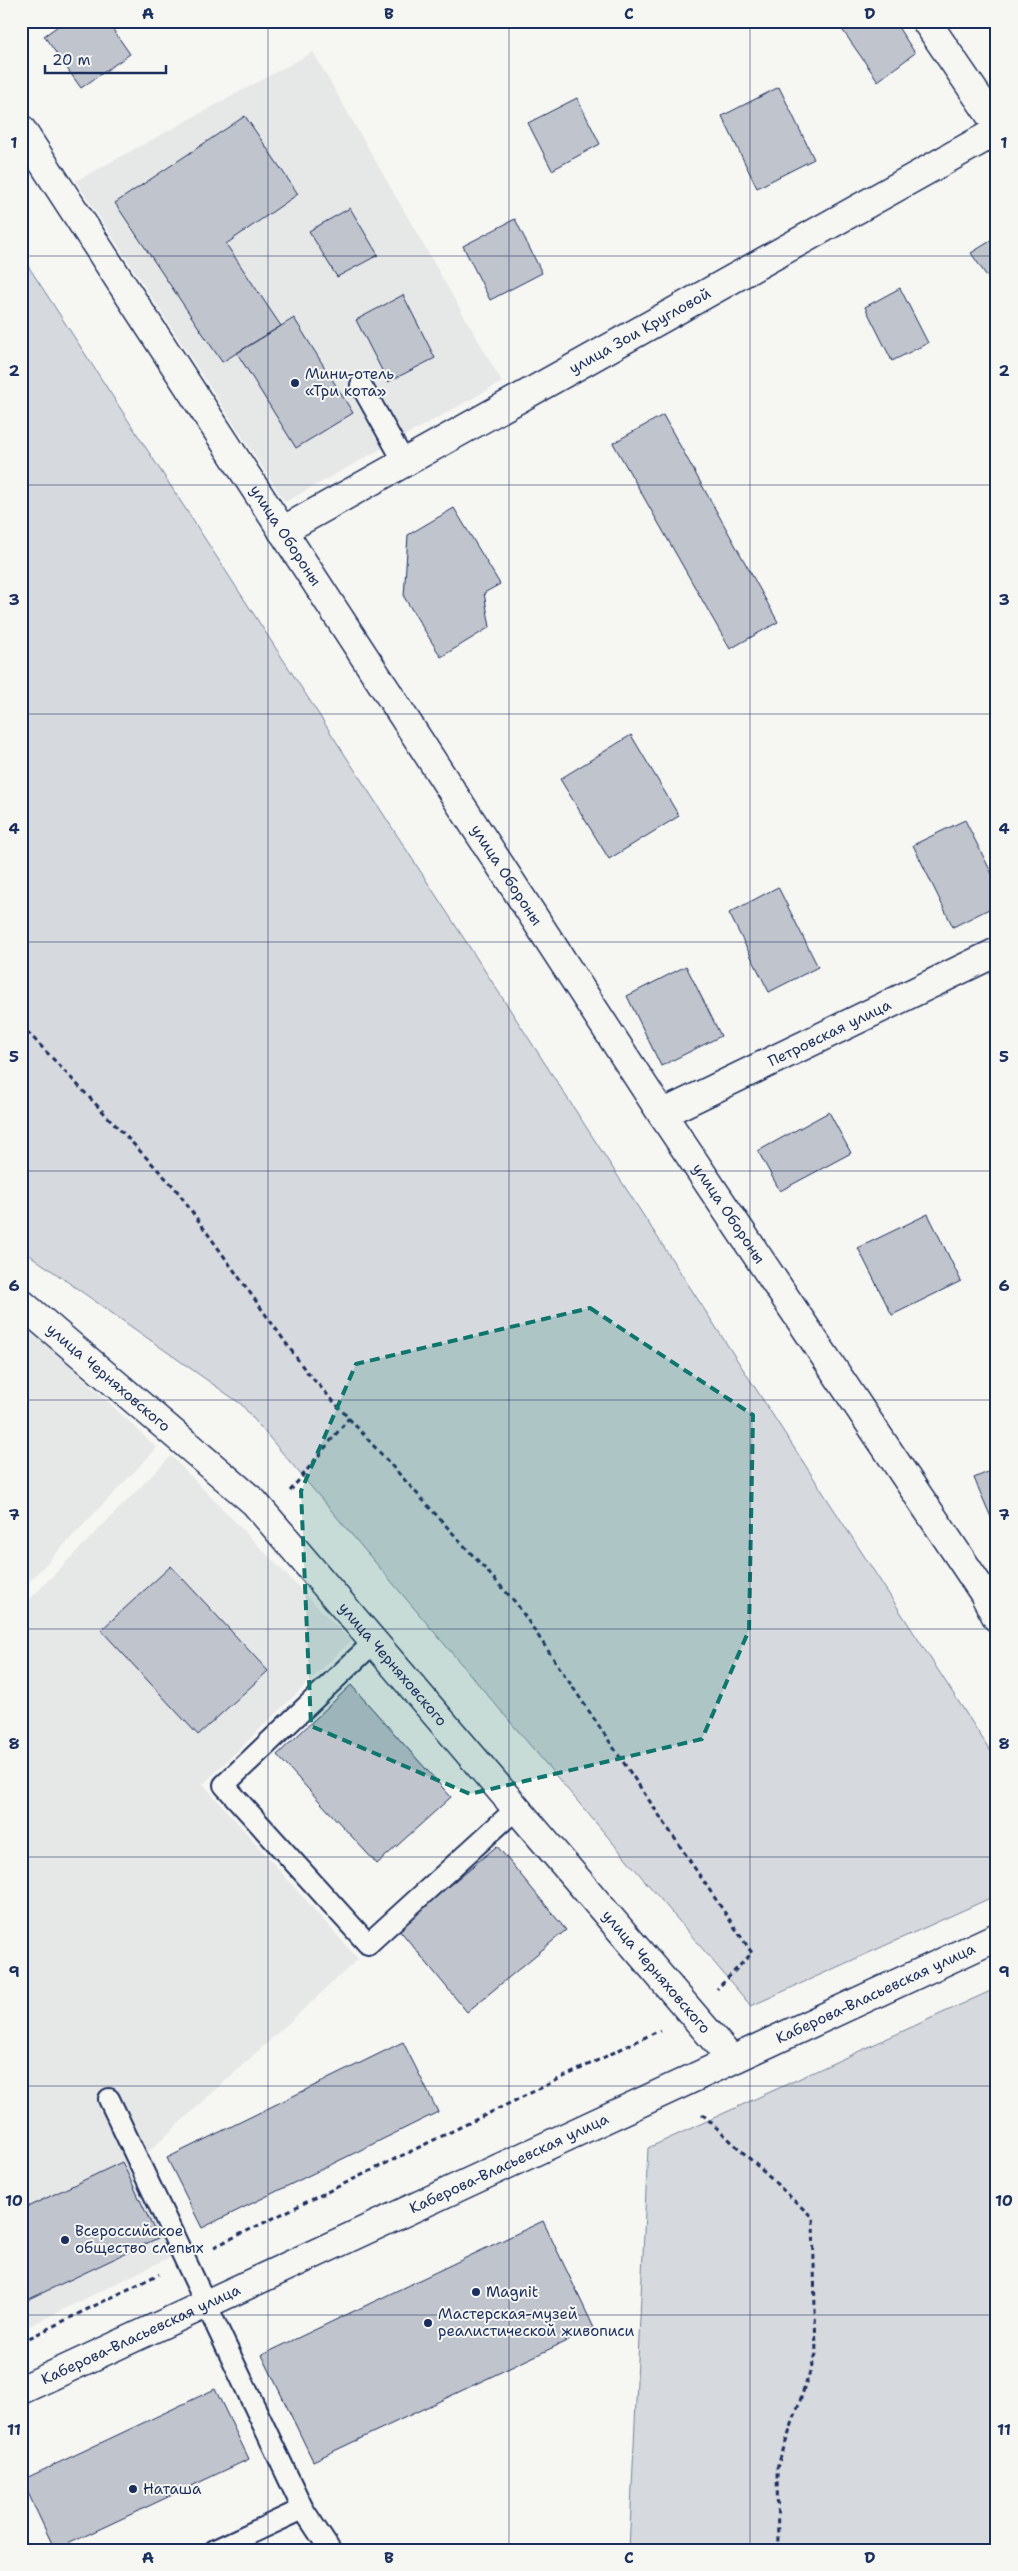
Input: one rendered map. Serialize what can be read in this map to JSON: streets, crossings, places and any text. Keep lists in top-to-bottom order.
{
  "streets": {
    "street": [
      "улица Зои Кругловой",
      "улица Обороны",
      "Петровская улица",
      "улица Черняховского",
      "Каберова-Власьевская улица"
    ]
  },
  "crossings": [
    ["улица Зои Кругловой", "улица Обороны"],
    ["улица Обороны", "Петровская улица"],
    ["улица Черняховского", "Каберова-Власьевская улица"]
  ],
  "places": [
    "Мини-отель «Три кота»",
    "Всероссийское общество слепых",
    "Magnit",
    "Мастерская-музей реалистической живописи",
    "Наташа"
  ],
  "scale_bar": "20 m",
  "grid": {
    "columns": [
      "A",
      "B",
      "C",
      "D"
    ],
    "rows": [
      "1",
      "2",
      "3",
      "4",
      "5",
      "6",
      "7",
      "8",
      "9",
      "10",
      "11"
    ]
  }
}
